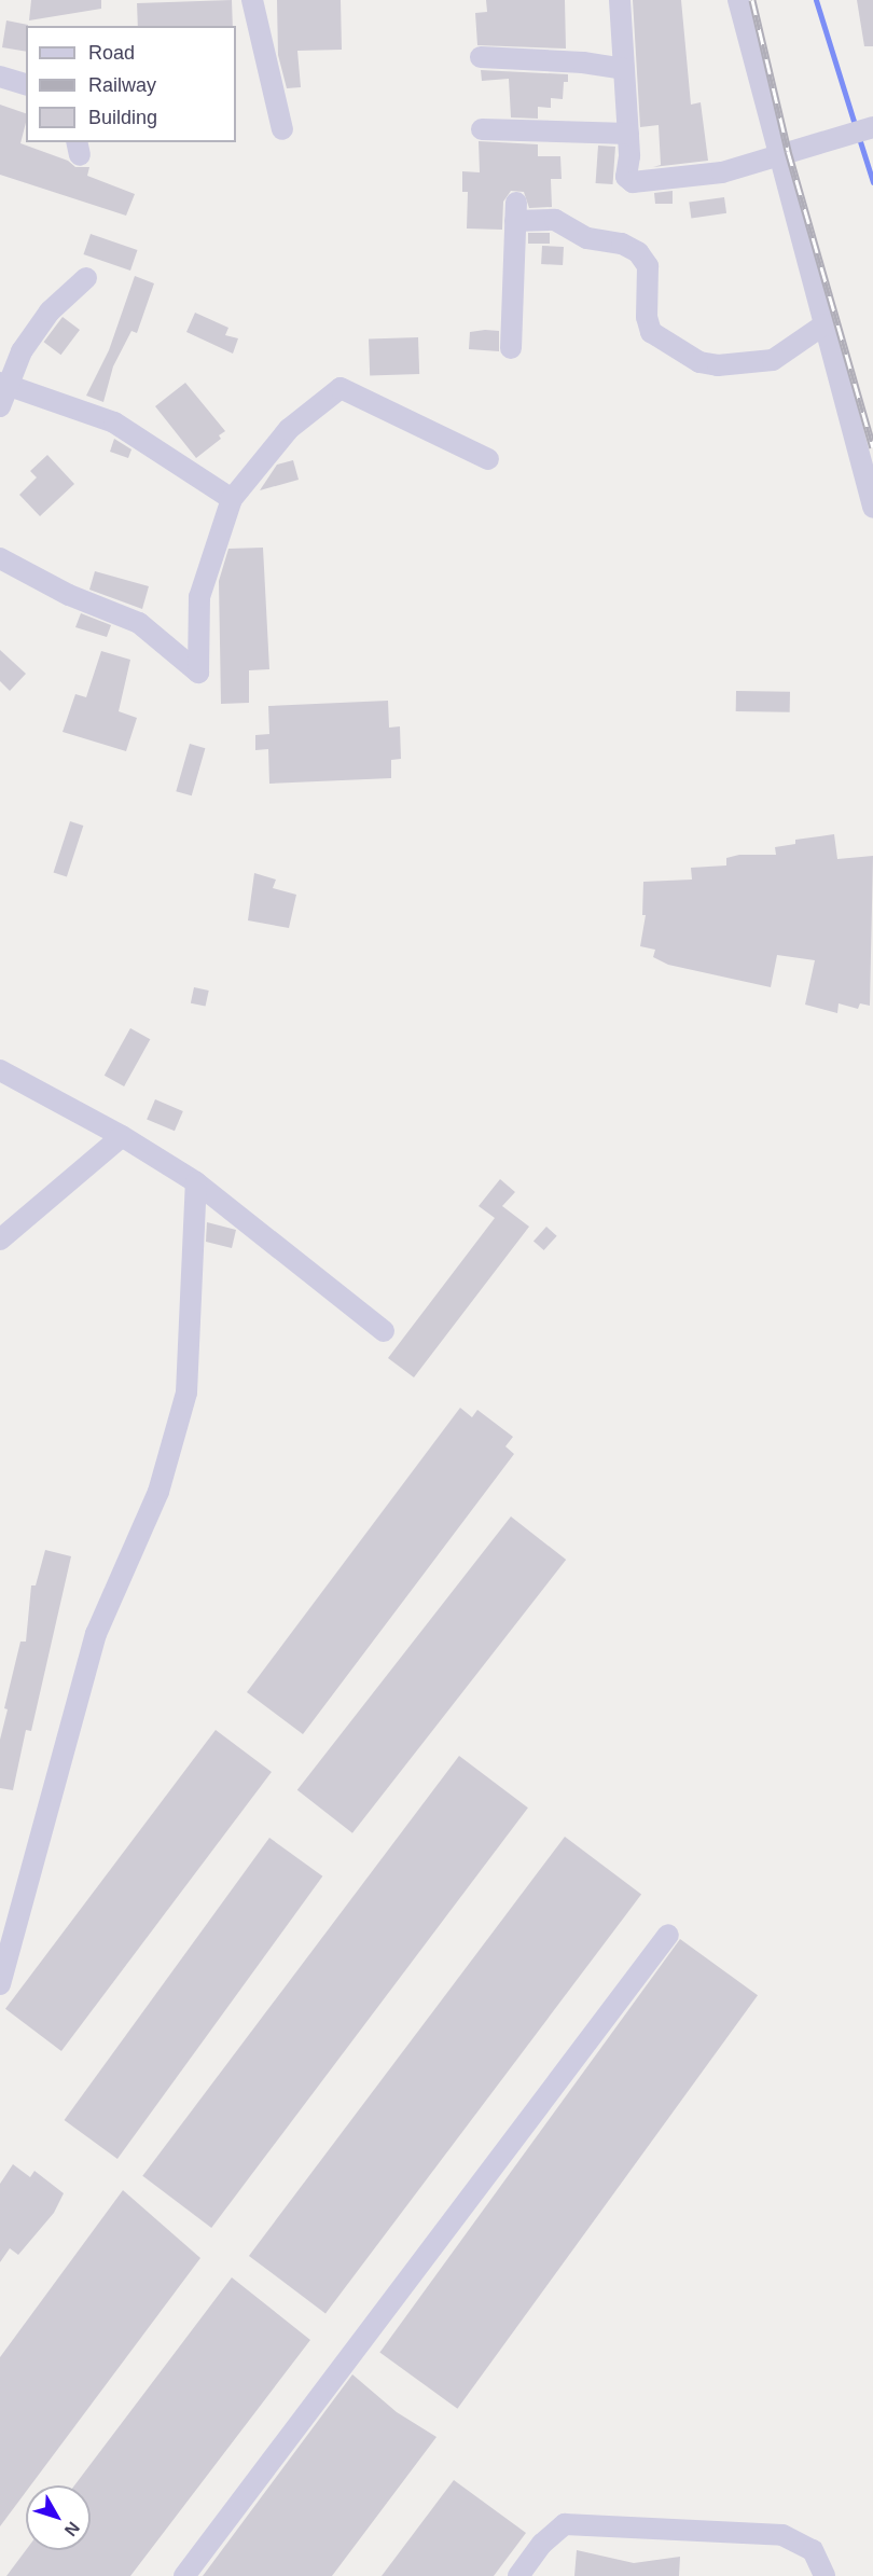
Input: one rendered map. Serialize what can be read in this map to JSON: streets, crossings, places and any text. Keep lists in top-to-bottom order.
{
  "legend": ["Road", "Railway", "Building"],
  "north": "bottom right"
}
